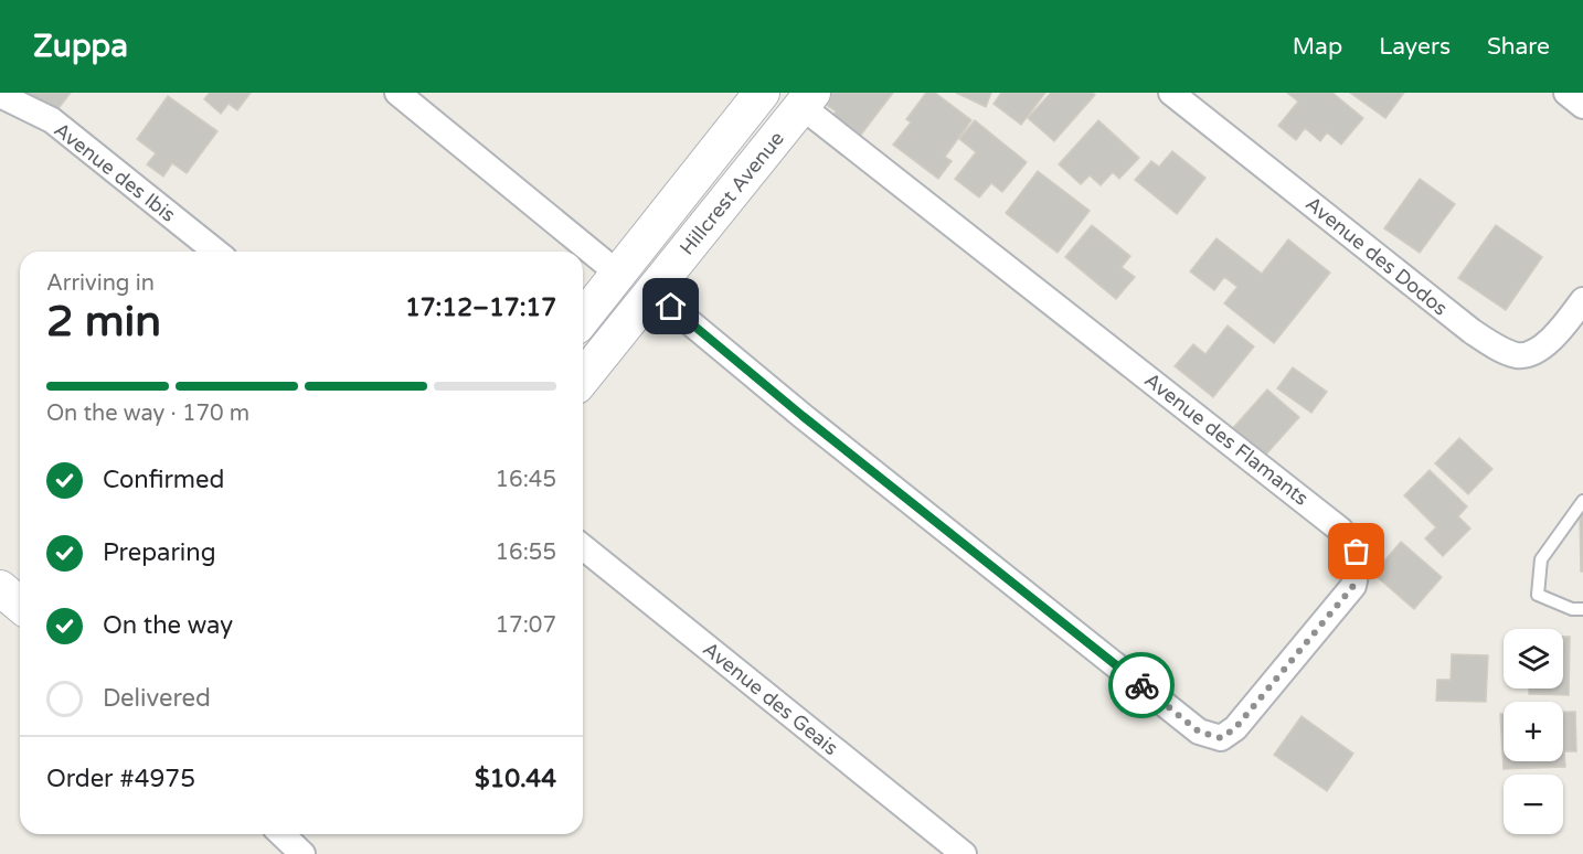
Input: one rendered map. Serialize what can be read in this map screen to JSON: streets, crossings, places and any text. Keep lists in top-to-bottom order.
{
  "streets": {
    "main road": ["Hillcrest Avenue"],
    "street": [
      "Avenue des Ibis",
      "Avenue des Dodos",
      "Avenue des Flamants",
      "Avenue des Geais"
    ]
  },
  "crossings": [
    ["Hillcrest Avenue", "Avenue des Flamants"]
  ],
  "page": {
    "header": "Zuppa",
    "nav": ["Map", "Layers", "Share"],
    "heading": ["2 min", "Arriving in", "17:12–17:17"],
    "panel": ["Order #4975", "$10.44"],
    "bar": "On the way · 170 m",
    "list": [
      ["Confirmed", "16:45"],
      ["Preparing", "16:55"],
      ["On the way", "17:07"],
      "Delivered"
    ],
    "map_buttons": ["+", "−"]
  }
}
